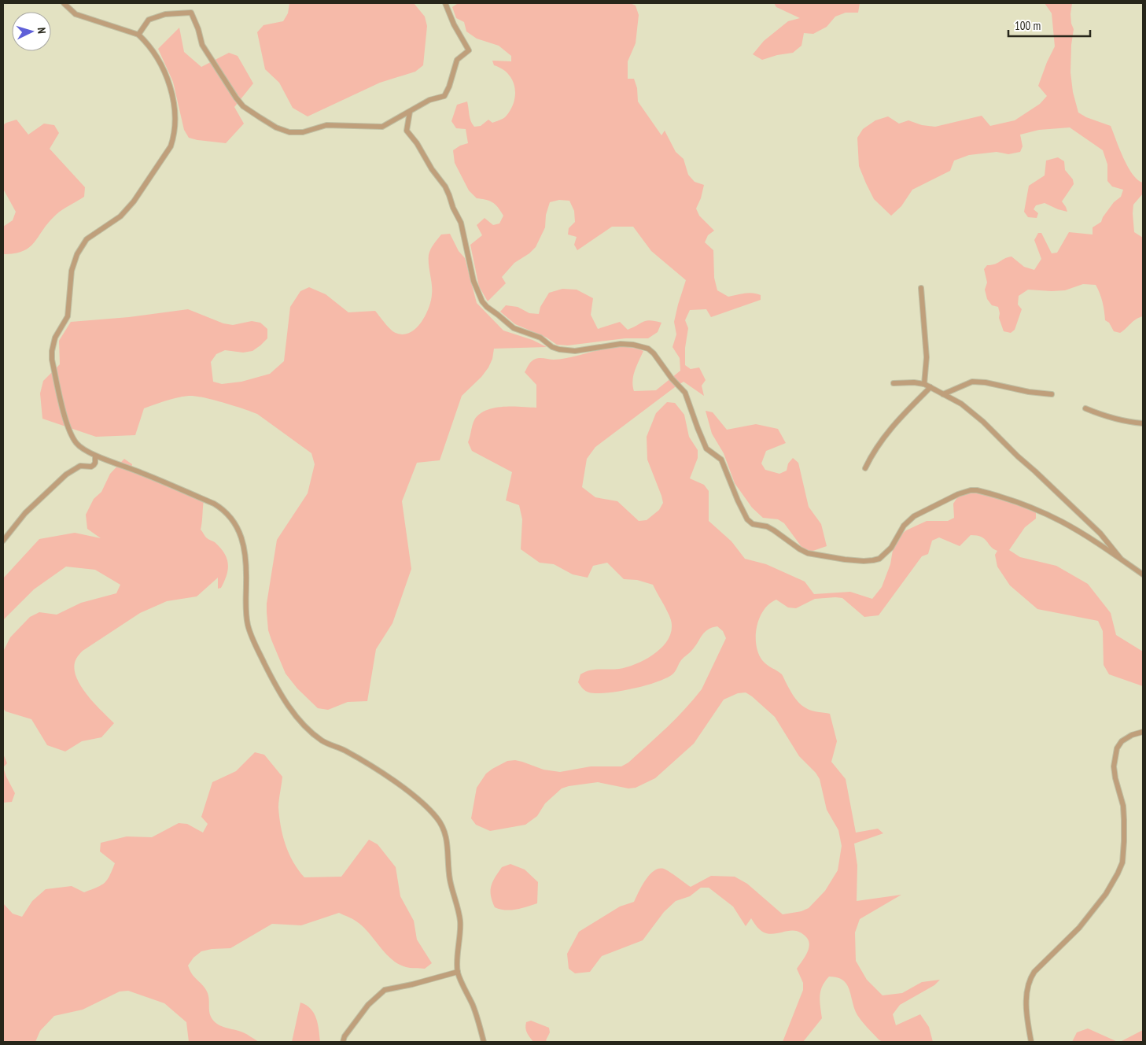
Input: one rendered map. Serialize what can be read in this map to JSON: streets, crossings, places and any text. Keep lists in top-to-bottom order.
{
  "scale_bar": "100 m",
  "north": "right"
}
